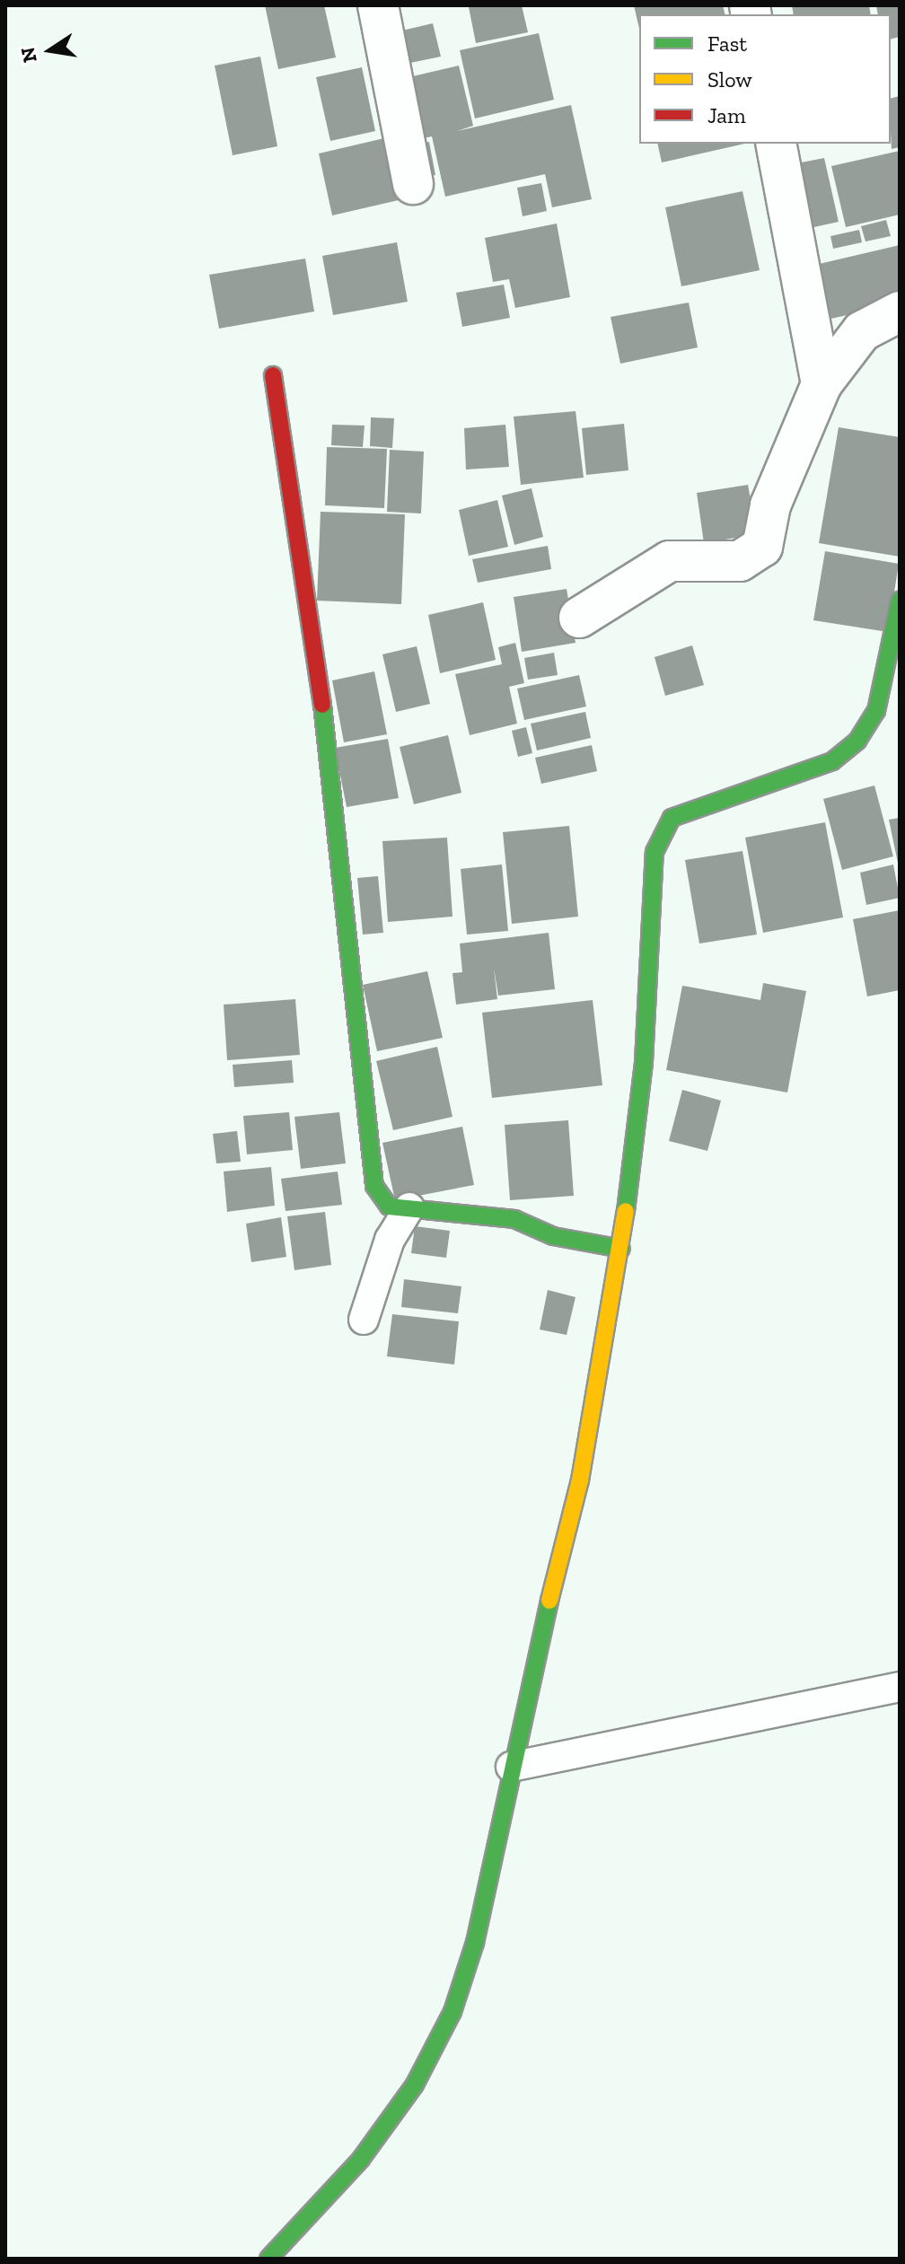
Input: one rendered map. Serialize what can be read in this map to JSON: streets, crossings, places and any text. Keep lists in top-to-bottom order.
{
  "legend": ["Fast", "Slow", "Jam"],
  "north": "left"
}
